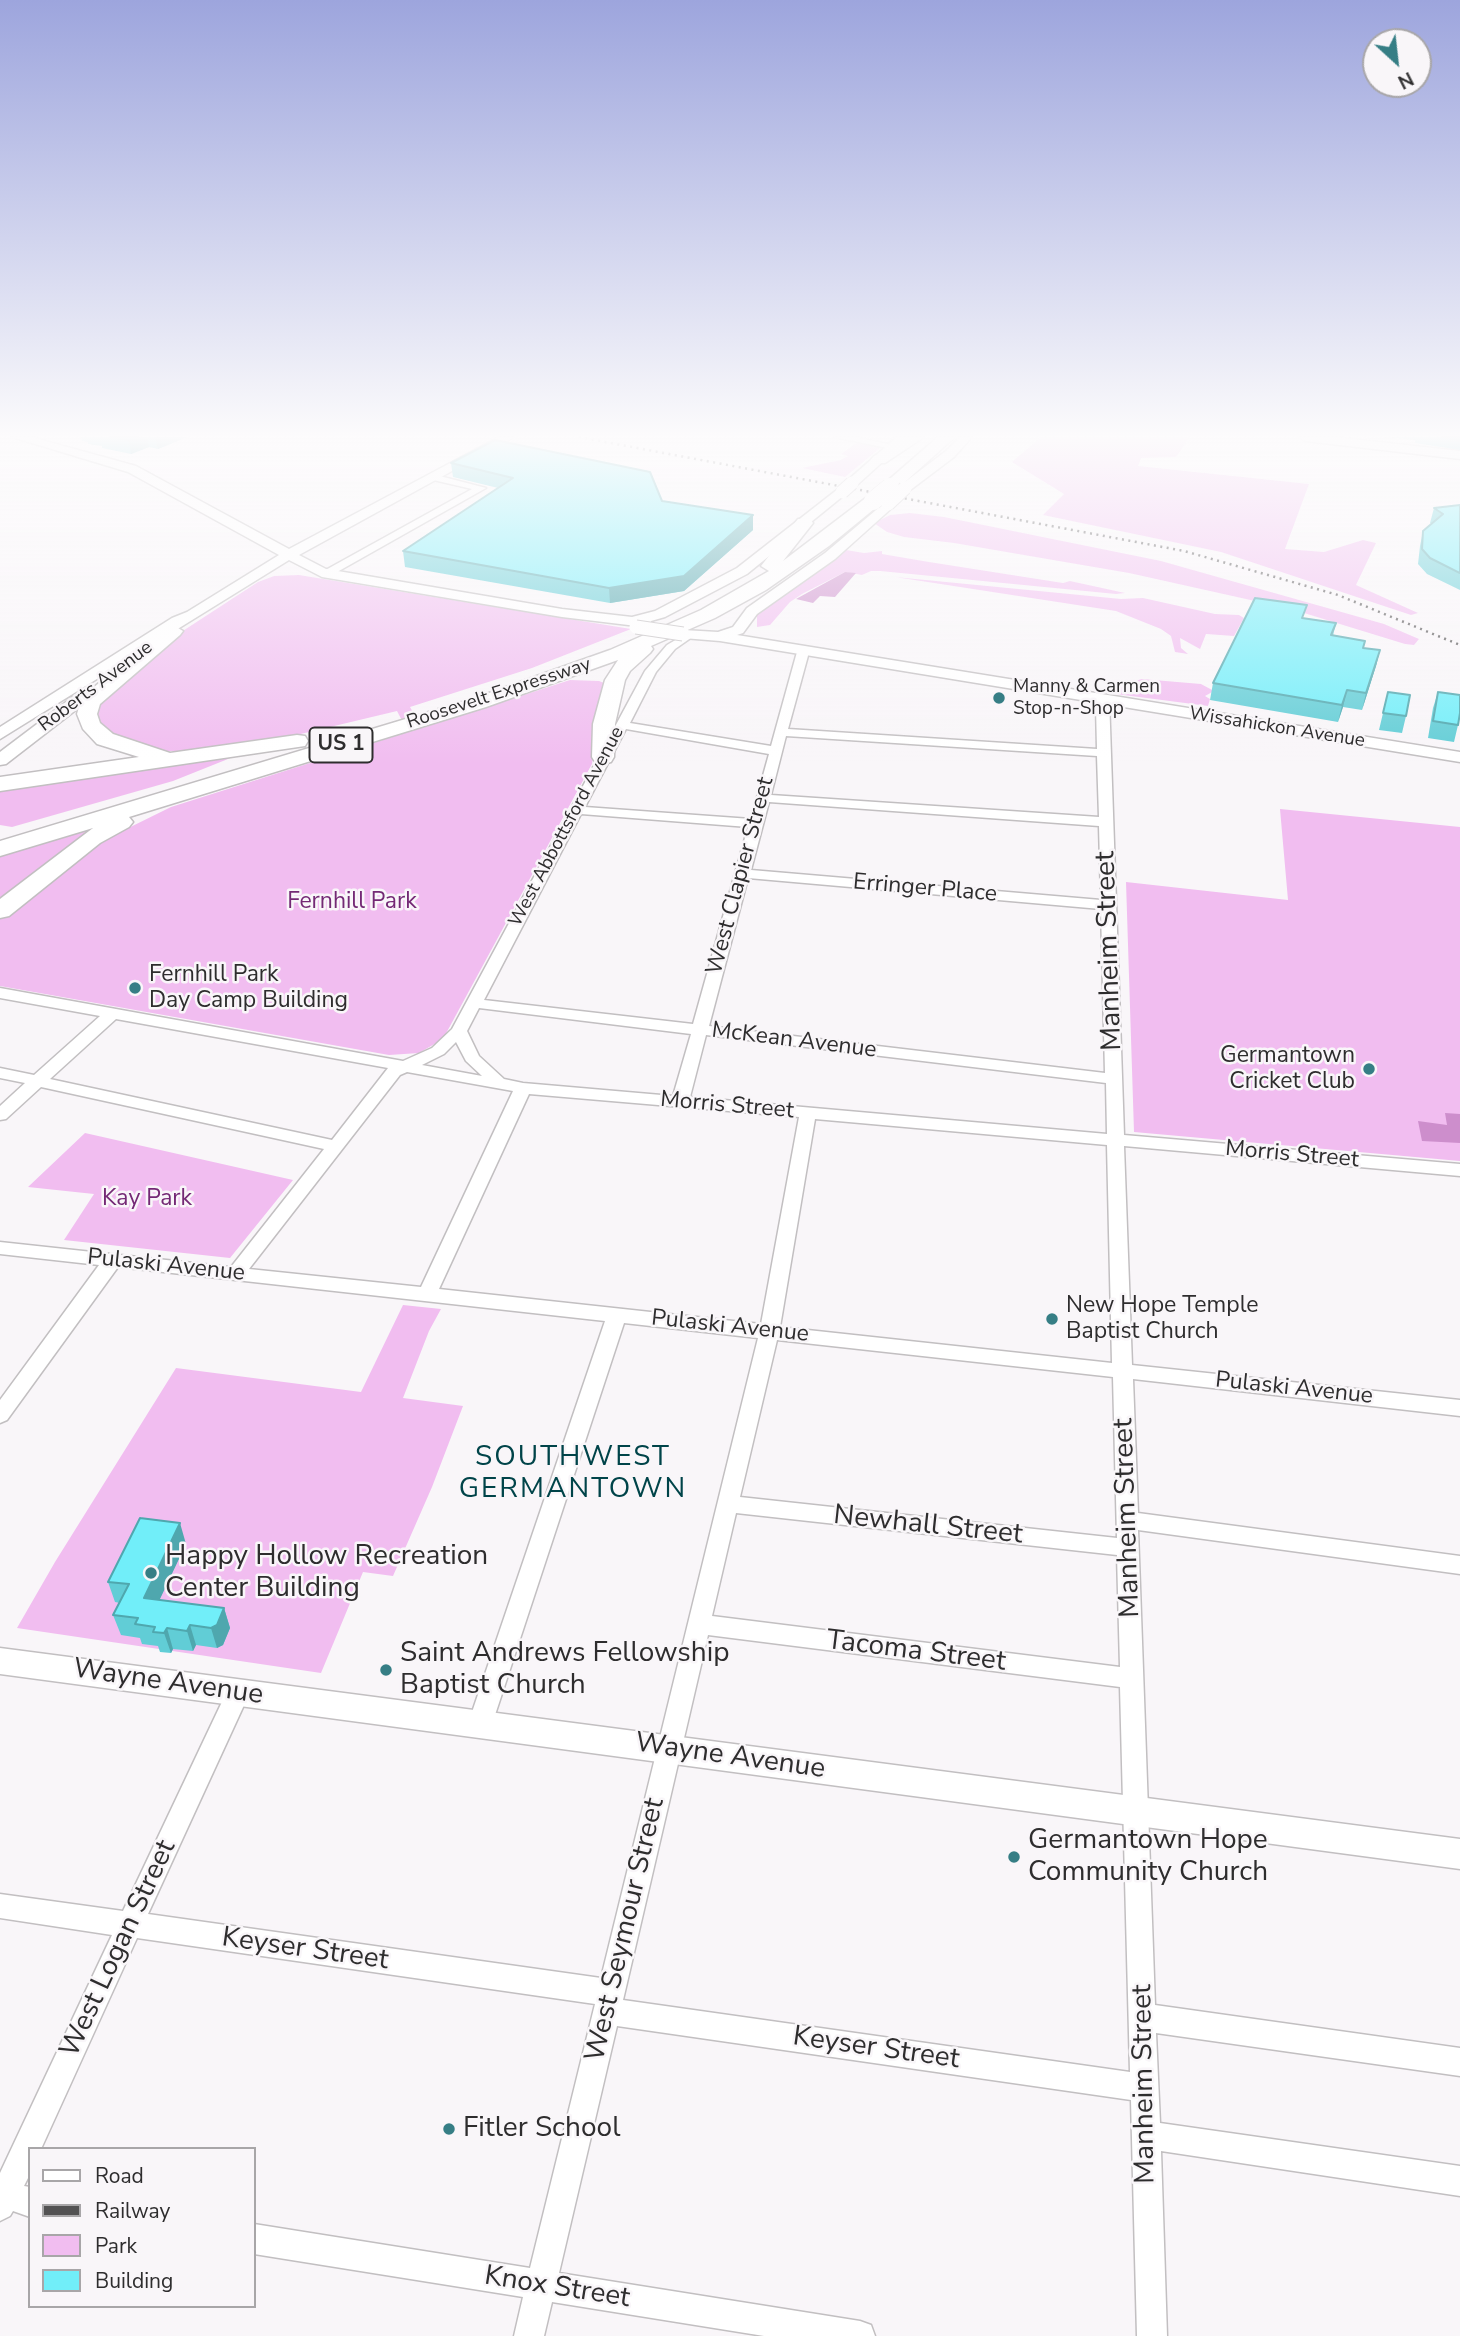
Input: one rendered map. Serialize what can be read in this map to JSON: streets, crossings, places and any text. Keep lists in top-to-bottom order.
{
  "streets": {
    "highway": ["Roosevelt Expressway", "US 1"],
    "street": [
      "Roberts Avenue",
      "Wissahickon Avenue",
      "West Abbottsford Avenue",
      "West Clapier Street",
      "Erringer Place",
      "Manheim Street",
      "McKean Avenue",
      "Morris Street",
      "Pulaski Avenue",
      "Newhall Street",
      "Tacoma Street",
      "Wayne Avenue",
      "West Seymour Street",
      "West Logan Street",
      "Keyser Street",
      "Knox Street"
    ]
  },
  "crossings": [
    ["Roberts Avenue", "Wissahickon Avenue"],
    ["Roosevelt Expressway", "Wissahickon Avenue"],
    ["Roosevelt Expressway", "West Abbottsford Avenue"],
    ["Wissahickon Avenue", "West Abbottsford Avenue"],
    ["Wissahickon Avenue", "West Clapier Street"],
    ["Wissahickon Avenue", "Manheim Street"],
    ["West Abbottsford Avenue", "McKean Avenue"],
    ["West Abbottsford Avenue", "Morris Street"],
    ["West Abbottsford Avenue", "Pulaski Avenue"],
    ["West Clapier Street", "Erringer Place"],
    ["West Clapier Street", "McKean Avenue"],
    ["West Clapier Street", "Morris Street"],
    ["Erringer Place", "Manheim Street"],
    ["Manheim Street", "McKean Avenue"],
    ["Manheim Street", "Morris Street"],
    ["Manheim Street", "Pulaski Avenue"],
    ["Manheim Street", "Newhall Street"],
    ["Manheim Street", "Tacoma Street"],
    ["Manheim Street", "Wayne Avenue"],
    ["Manheim Street", "Keyser Street"],
    ["Morris Street", "West Seymour Street"],
    ["Pulaski Avenue", "West Seymour Street"],
    ["Newhall Street", "West Seymour Street"],
    ["Tacoma Street", "West Seymour Street"],
    ["Wayne Avenue", "West Seymour Street"],
    ["Wayne Avenue", "West Logan Street"],
    ["West Seymour Street", "Keyser Street"],
    ["West Seymour Street", "Knox Street"],
    ["West Logan Street", "Keyser Street"]
  ],
  "districts": ["SOUTHWEST GERMANTOWN"],
  "parks": ["Fernhill Park", "Kay Park"],
  "places": [
    "Manny & Carmen Stop-n-Shop",
    "Fernhill Park Day Camp Building",
    "Germantown Cricket Club",
    "New Hope Temple Baptist Church",
    "Happy Hollow Recreation Center Building",
    "Saint Andrews Fellowship Baptist Church",
    "Germantown Hope Community Church",
    "Fitler School"
  ],
  "legend": [
    "Road",
    "Railway",
    "Park",
    "Building"
  ],
  "north": "bottom right"
}
